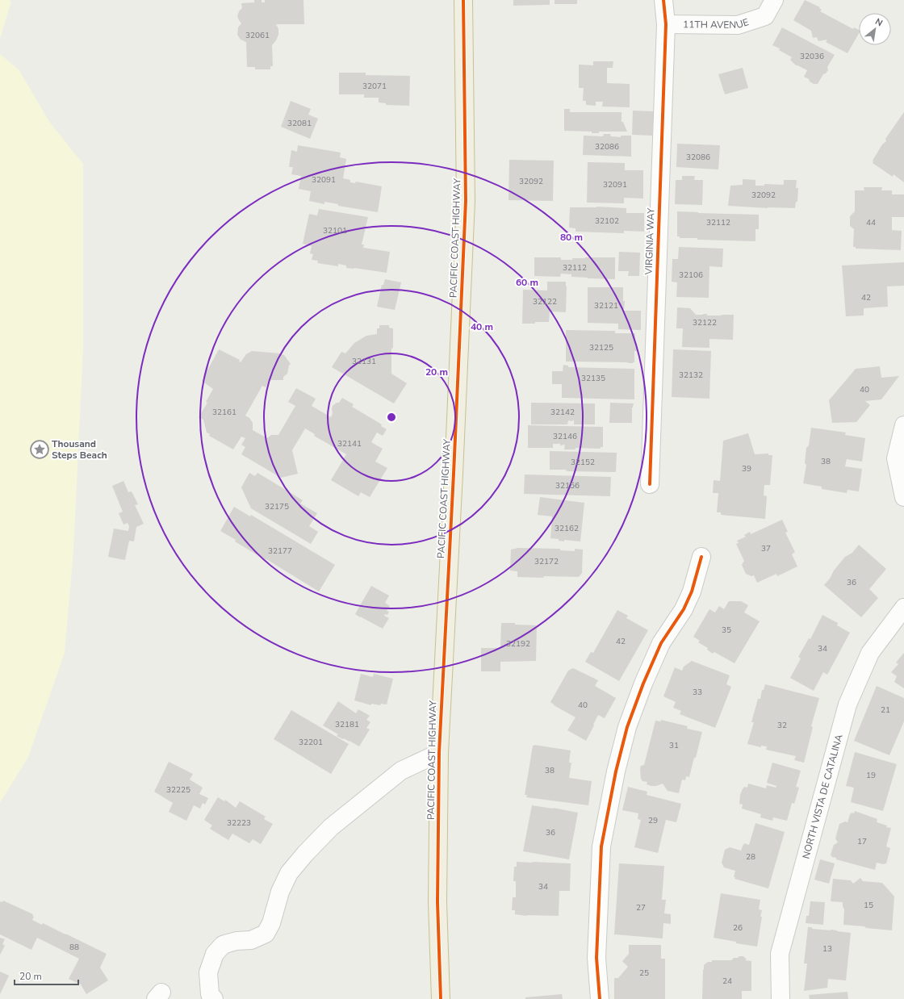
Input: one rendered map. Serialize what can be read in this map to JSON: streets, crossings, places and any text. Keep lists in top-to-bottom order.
{
  "streets": {
    "highway": ["PACIFIC COAST HIGHWAY"],
    "street": ["11TH AVENUE", "VIRGINIA WAY", "NORTH VISTA DE CATALINA"]
  },
  "crossings": [
    ["11TH AVENUE", "VIRGINIA WAY"]
  ],
  "places": {
    "place": ["Thousand Steps Beach"]
  },
  "house_numbers": [
    "32061",
    "32036",
    "32071",
    "32081",
    "32086",
    "32086",
    "32091",
    "32092",
    "32091",
    "32092",
    "32102",
    "32112",
    "44",
    "32101",
    "32112",
    "32106",
    "42",
    "32122",
    "32121",
    "32122",
    "32125",
    "32131",
    "32132",
    "32135",
    "40",
    "32161",
    "32142",
    "32146",
    "32141",
    "38",
    "32152",
    "39",
    "32156",
    "32175",
    "32162",
    "37",
    "32177",
    "32172",
    "36",
    "35",
    "42",
    "32192",
    "34",
    "33",
    "40",
    "21",
    "32181",
    "32",
    "32201",
    "31",
    "38",
    "19",
    "32225",
    "29",
    "32223",
    "36",
    "17",
    "28",
    "34",
    "15",
    "27",
    "26",
    "88",
    "13",
    "25",
    "24"
  ],
  "scale_bar": "20 m",
  "north": "top right",
  "rings": [
    "80 m",
    "60 m",
    "40 m",
    "20 m"
  ]
}
